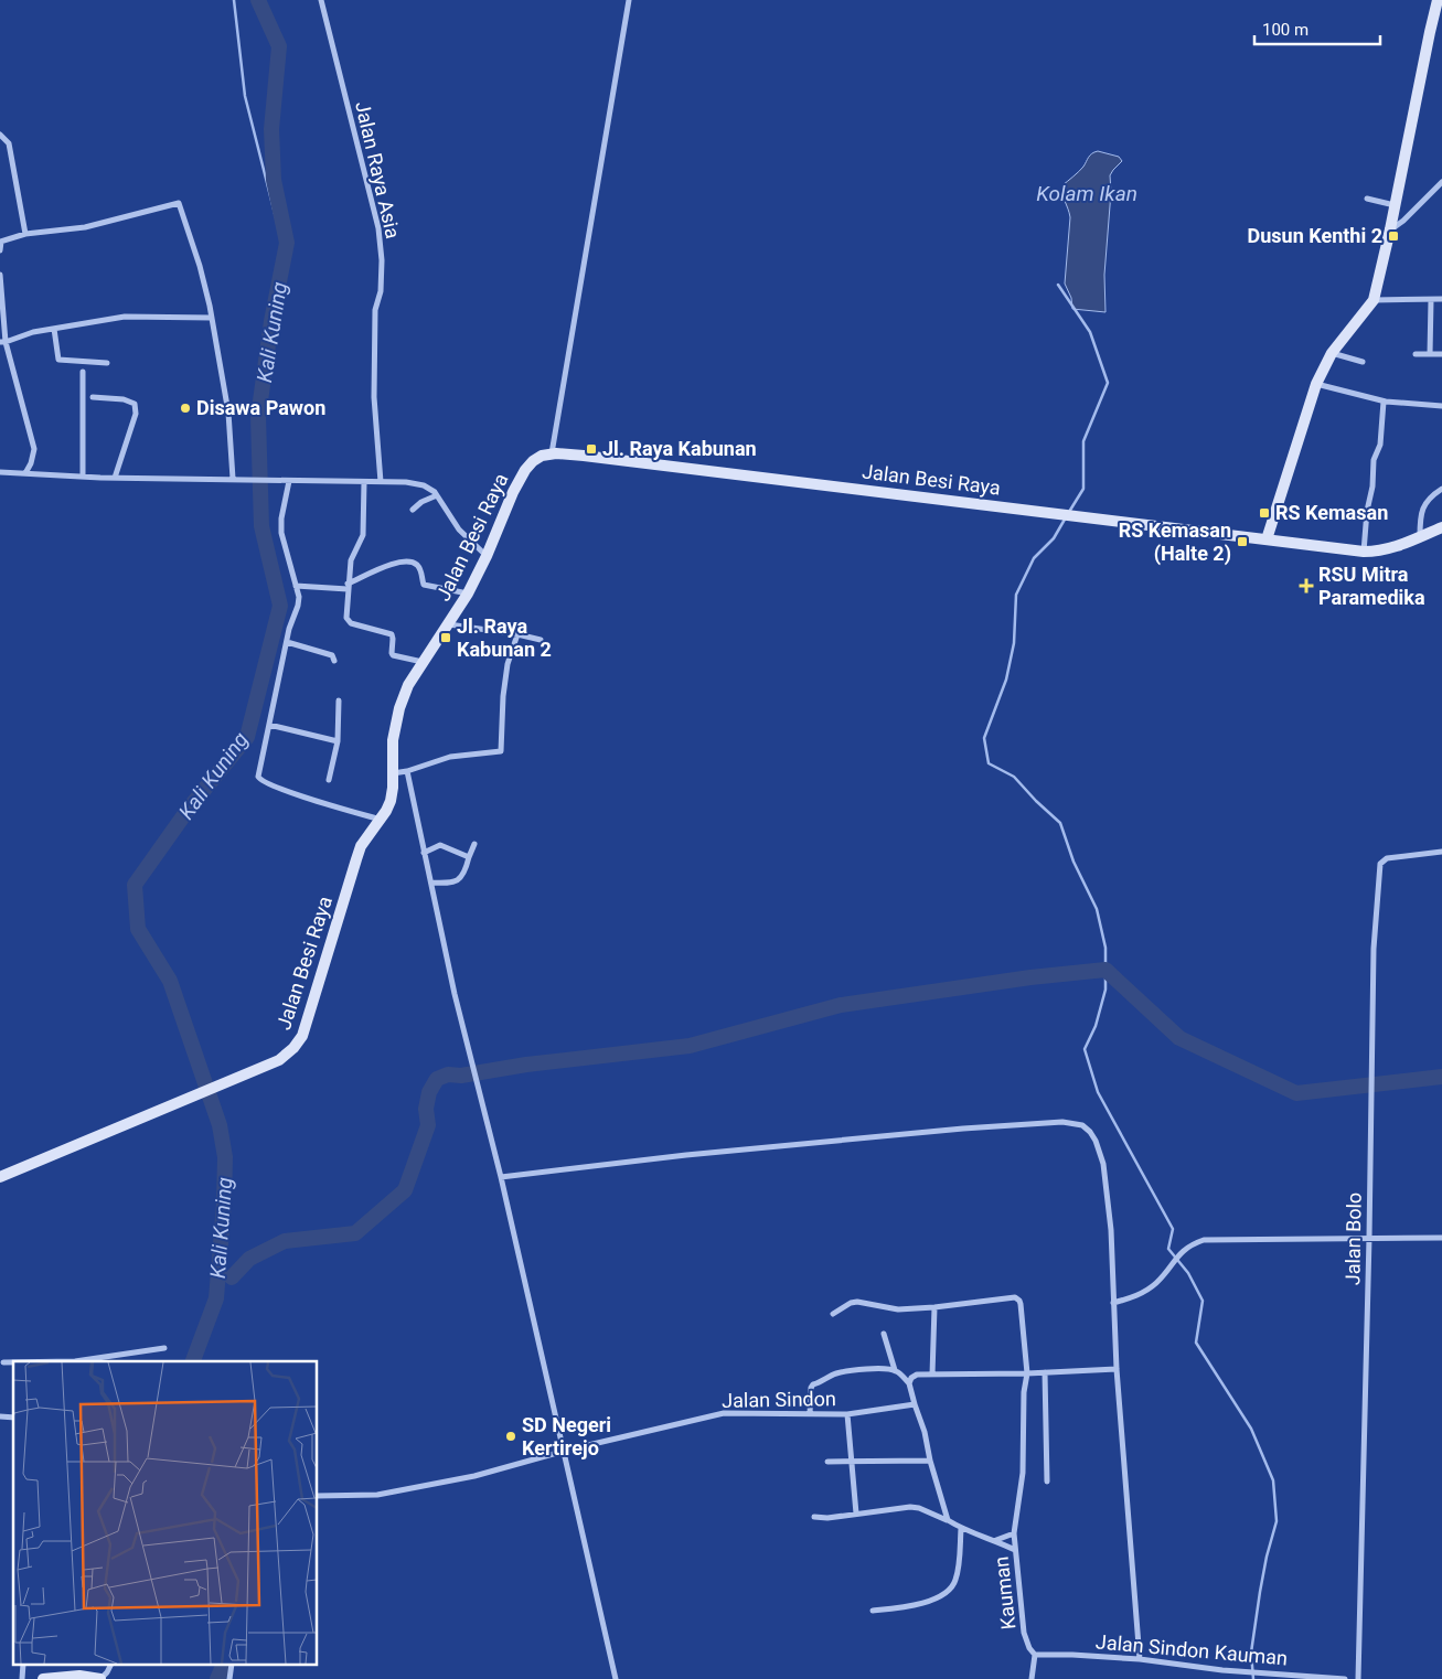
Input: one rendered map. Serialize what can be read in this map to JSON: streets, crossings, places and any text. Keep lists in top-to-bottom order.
{
  "streets": {
    "street": [
      "Jalan Raya Asia",
      "Jalan Besi Raya",
      "Jalan Bolo",
      "Jalan Sindon",
      "Kauman",
      "Jalan Sindon Kauman"
    ]
  },
  "crossings": [
    ["Kauman", "Jalan Sindon Kauman"]
  ],
  "water": ["Kolam Ikan", "Kali Kuning"],
  "places": {
    "transit": [
      "Dusun Kenthi 2",
      "Jl. Raya Kabunan",
      "RS Kemasan",
      "RS Kemasan (Halte 2)",
      "Jl. Raya Kabunan 2"
    ],
    "other": ["Disawa Pawon", "SD Negeri Kertirejo"],
    "health": ["RSU Mitra Paramedika"]
  },
  "scale_bar": "100 m"
}
